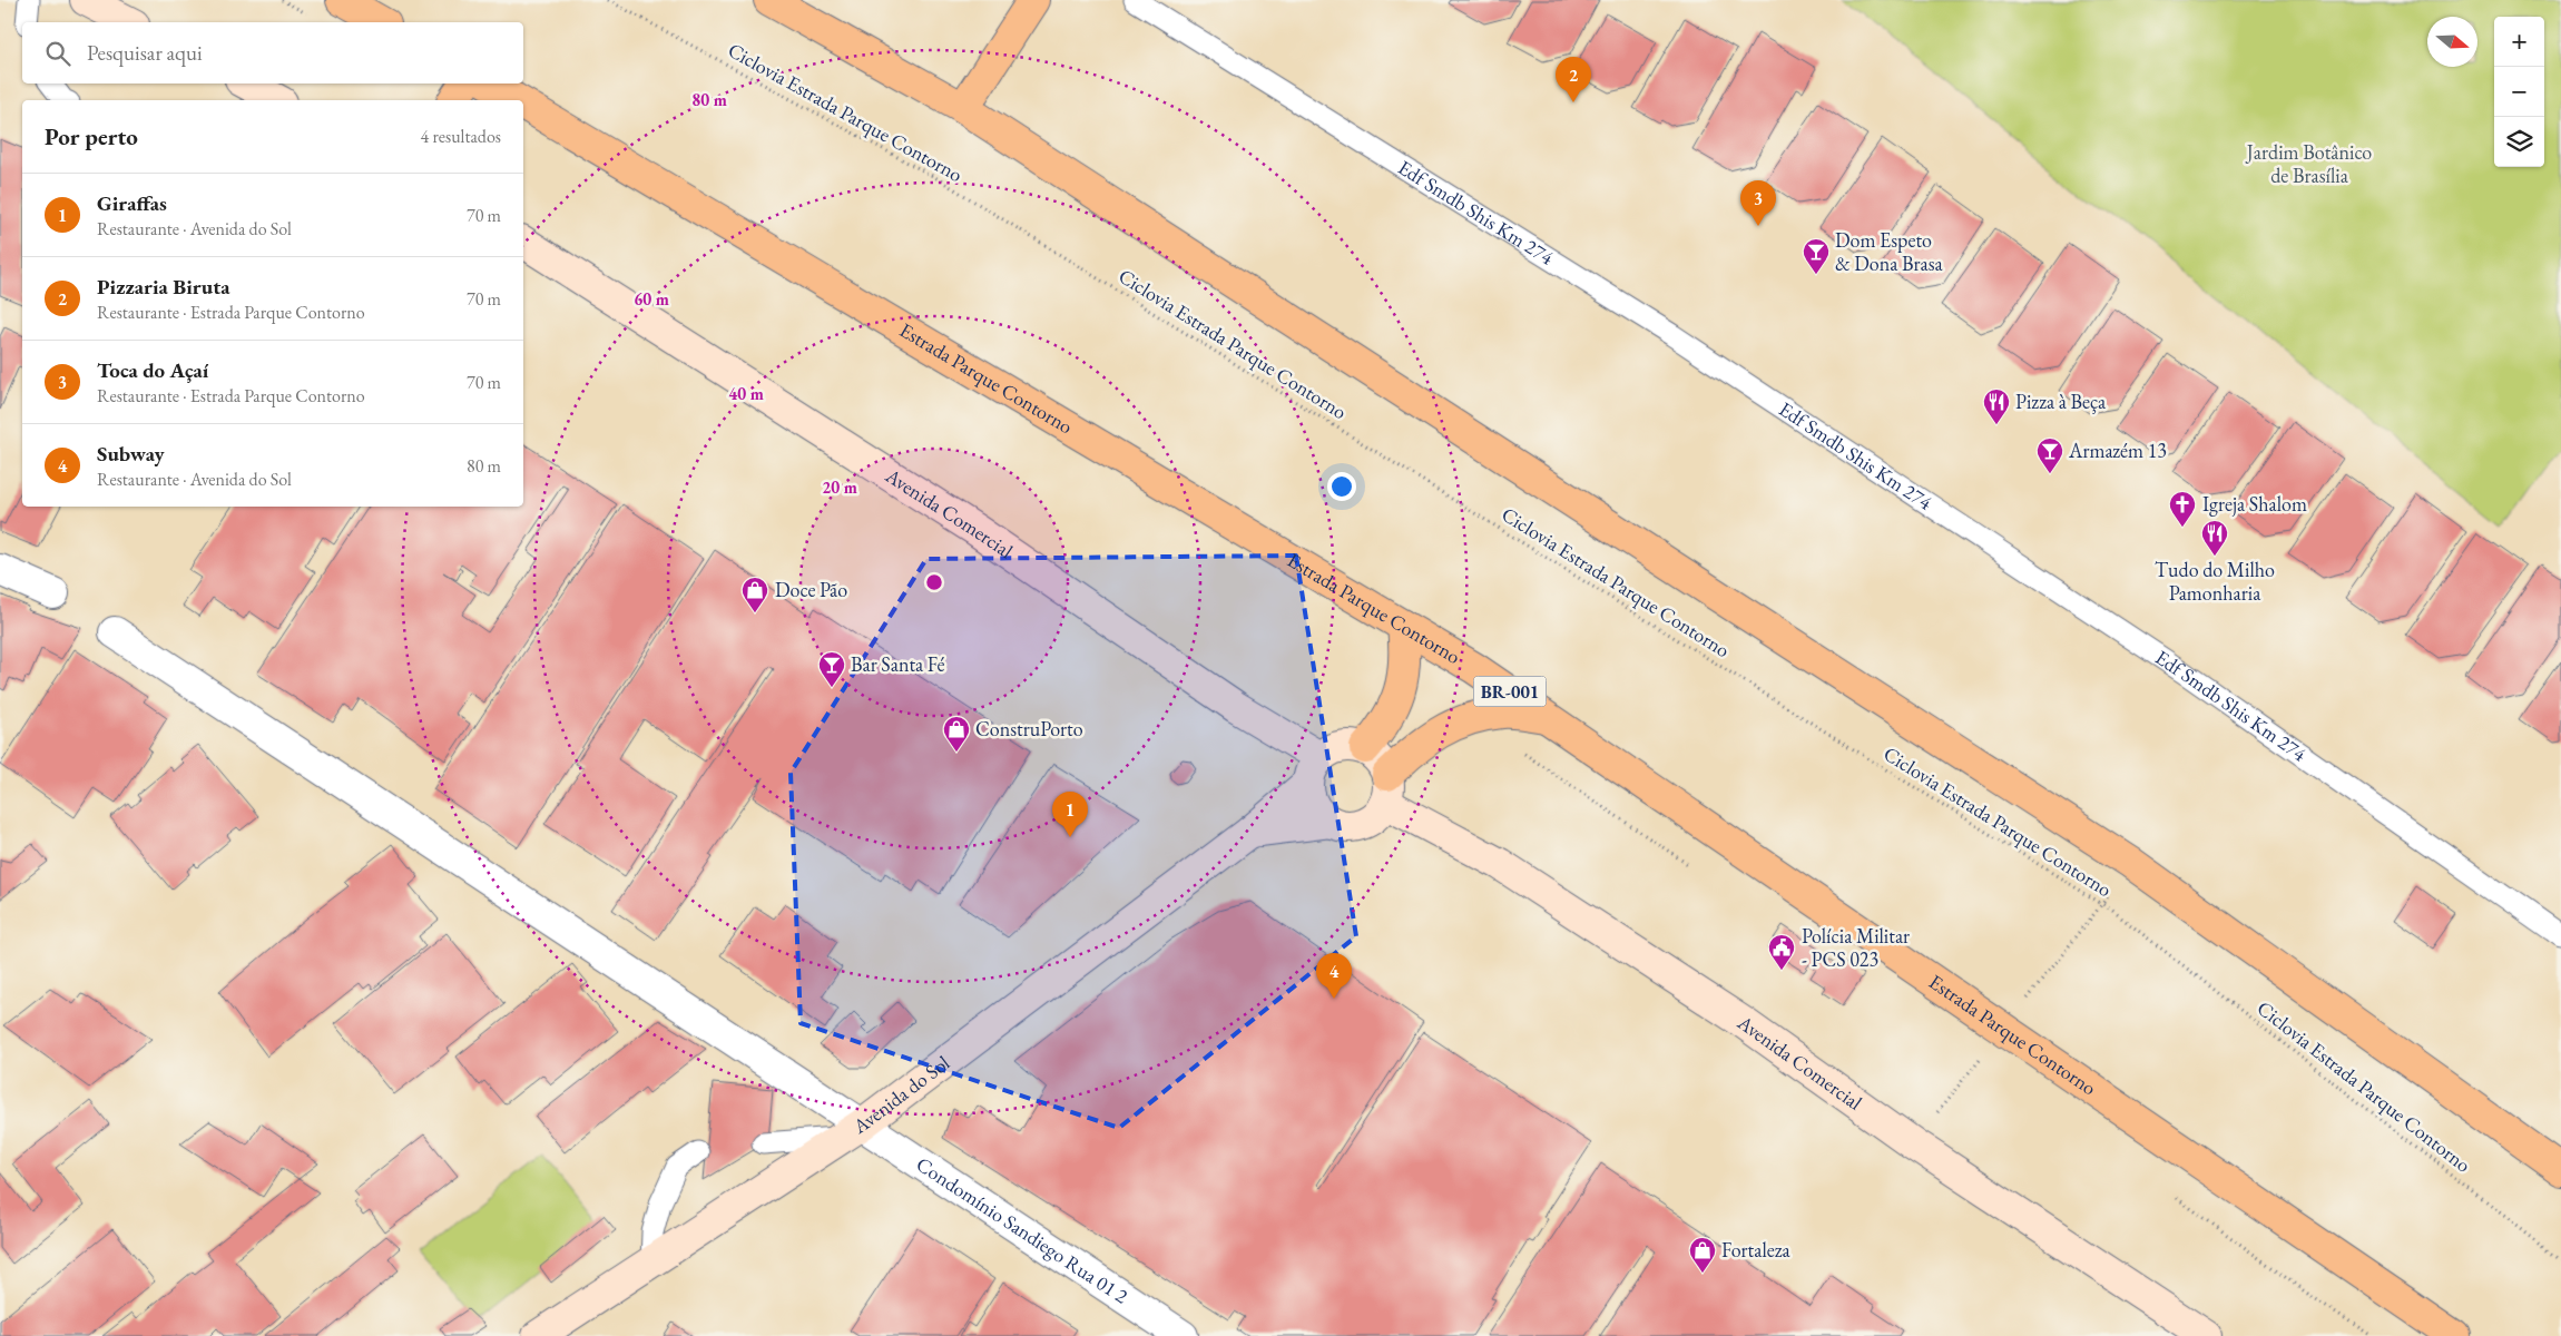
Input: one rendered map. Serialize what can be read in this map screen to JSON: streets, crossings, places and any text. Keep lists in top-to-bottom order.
{
  "streets": {
    "highway": ["Estrada Parque Contorno", "BR-001"],
    "street": ["Avenida Comercial", "Avenida do Sol", "Condomínio Sandiego Rua 01 2"],
    "lane": ["Edf Smdb Shis Km 274"],
    "path": ["Ciclovia Estrada Parque Contorno"]
  },
  "crossings": [
    ["Avenida Comercial", "Avenida do Sol"],
    ["Avenida do Sol", "Condomínio Sandiego Rua 01 2"]
  ],
  "parks": ["Jardim Botânico de Brasília"],
  "places": {
    "bar": ["Dom Espeto & Dona Brasa", "Armazém 13", "Bar Santa Fé"],
    "restaurant": ["Pizza à Beça", "Tudo do Milho Pamonharia"],
    "church": ["Igreja Shalom"],
    "shop": ["Doce Pão", "ConstruPorto", "Fortaleza"],
    "public building": ["Polícia Militar - PCS 023"]
  },
  "north": "right",
  "page": {
    "map_buttons": ["+", "−"],
    "search": "Pesquisar aqui",
    "pins": [
      "2",
      "3",
      "1",
      "4"
    ],
    "heading": ["Por perto", "4 resultados"],
    "list": [
      {
        "mark": "1",
        "name": "Giraffas",
        "note": "Restaurante · Avenida do Sol",
        "value": "70 m"
      },
      {
        "mark": "2",
        "name": "Pizzaria Biruta",
        "note": "Restaurante · Estrada Parque Contorno",
        "value": "70 m"
      },
      {
        "mark": "3",
        "name": "Toca do Açaí",
        "note": "Restaurante · Estrada Parque Contorno",
        "value": "70 m"
      },
      {
        "mark": "4",
        "name": "Subway",
        "note": "Restaurante · Avenida do Sol",
        "value": "80 m"
      }
    ]
  },
  "rings": [
    "80 m",
    "60 m",
    "40 m",
    "20 m"
  ]
}
